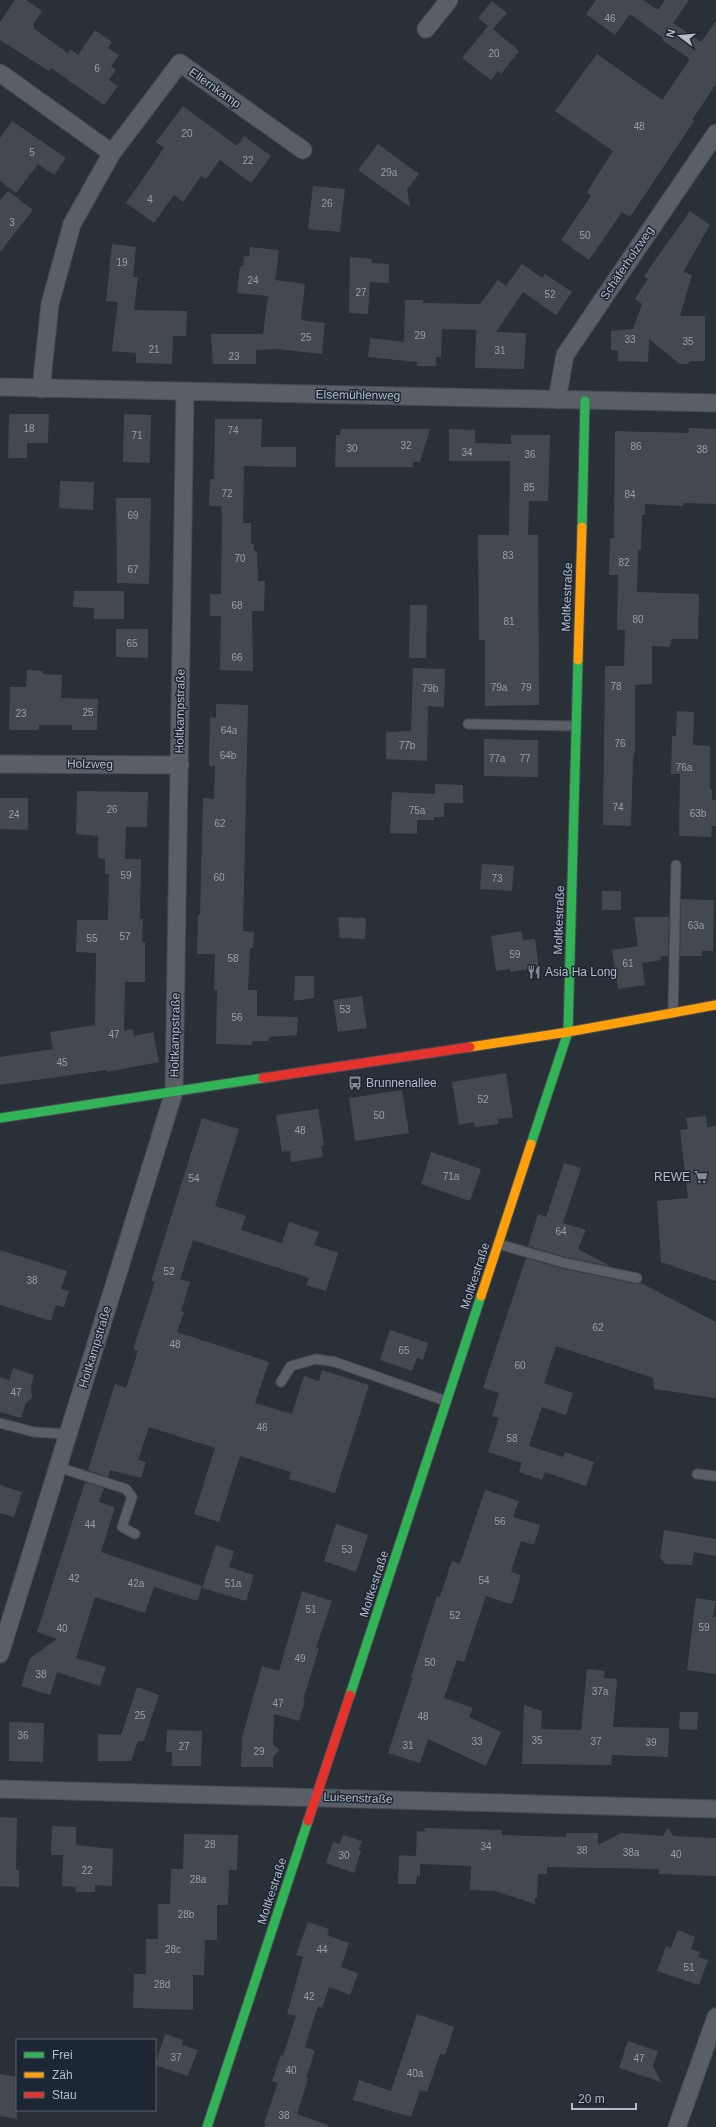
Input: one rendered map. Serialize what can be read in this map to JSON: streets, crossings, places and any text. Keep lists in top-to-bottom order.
{
  "streets": {
    "street": [
      "Ellernkamp",
      "Schäferholzweg",
      "Elsemühlenweg",
      "Moltkestraße",
      "Holtkampstraße",
      "Holzweg",
      "Luisenstraße"
    ]
  },
  "crossings": [
    ["Ellernkamp", "Elsemühlenweg"],
    ["Schäferholzweg", "Elsemühlenweg"],
    ["Elsemühlenweg", "Moltkestraße"],
    ["Elsemühlenweg", "Holtkampstraße"],
    ["Moltkestraße", "Luisenstraße"],
    ["Holtkampstraße", "Holzweg"]
  ],
  "places": {
    "restaurant": ["Asia Ha Long"],
    "bus stop": ["Brunnenallee"],
    "supermarket": ["REWE"]
  },
  "house_numbers": [
    "46",
    "20",
    "6",
    "48",
    "20",
    "5",
    "22",
    "29a",
    "4",
    "26",
    "3",
    "50",
    "19",
    "24",
    "27",
    "52",
    "29",
    "25",
    "33",
    "35",
    "21",
    "31",
    "23",
    "18",
    "74",
    "71",
    "32",
    "86",
    "30",
    "38",
    "34",
    "36",
    "85",
    "72",
    "84",
    "69",
    "83",
    "70",
    "82",
    "67",
    "68",
    "80",
    "81",
    "65",
    "66",
    "78",
    "79a",
    "79",
    "79b",
    "25",
    "23",
    "64a",
    "76",
    "77b",
    "64b",
    "77a",
    "77",
    "76a",
    "74",
    "26",
    "75a",
    "63b",
    "24",
    "62",
    "59",
    "60",
    "73",
    "63a",
    "57",
    "55",
    "59",
    "58",
    "61",
    "53",
    "56",
    "47",
    "45",
    "52",
    "50",
    "48",
    "71a",
    "54",
    "64",
    "52",
    "38",
    "62",
    "48",
    "65",
    "60",
    "47",
    "46",
    "58",
    "56",
    "44",
    "53",
    "42",
    "54",
    "42a",
    "51a",
    "51",
    "52",
    "59",
    "40",
    "49",
    "50",
    "38",
    "37a",
    "47",
    "25",
    "48",
    "36",
    "35",
    "33",
    "37",
    "39",
    "31",
    "27",
    "29",
    "28",
    "34",
    "38",
    "38a",
    "40",
    "30",
    "22",
    "28a",
    "28b",
    "28c",
    "44",
    "51",
    "28d",
    "42",
    "37",
    "47",
    "40",
    "40a",
    "38"
  ],
  "legend": ["Frei", "Zäh", "Stau"],
  "scale_bar": "20 m",
  "north": "left"
}
